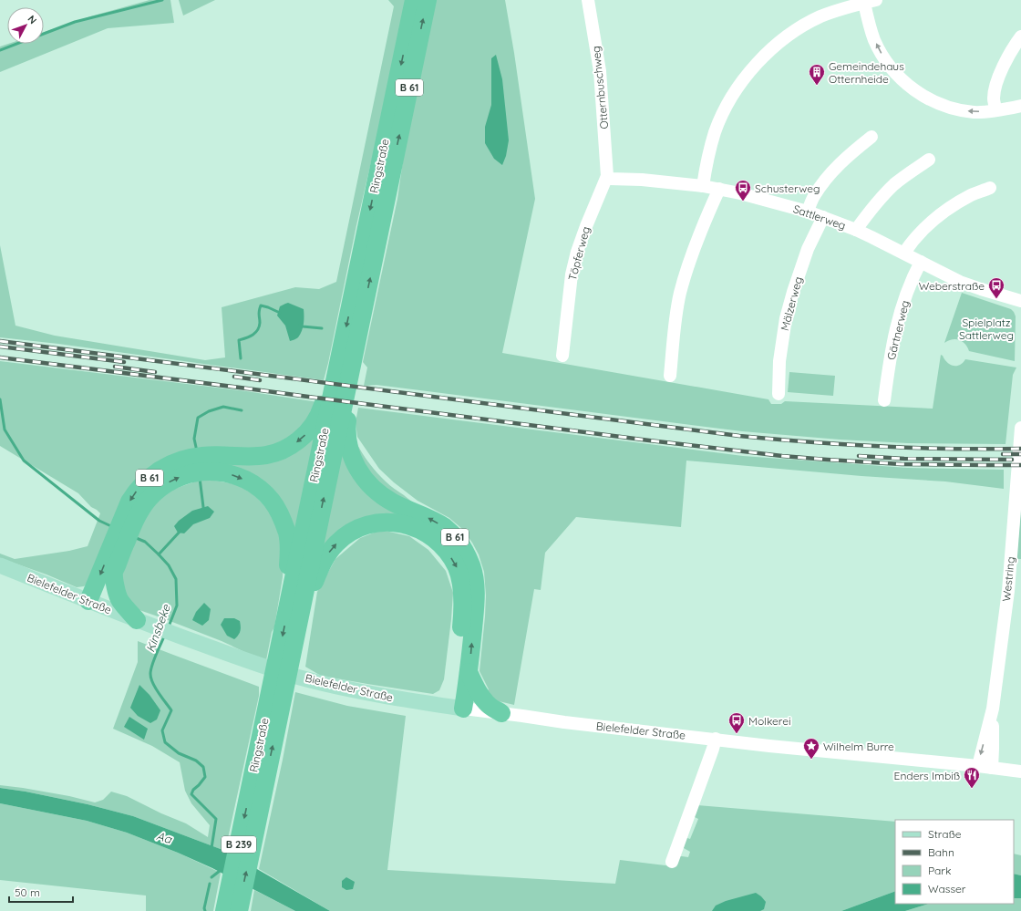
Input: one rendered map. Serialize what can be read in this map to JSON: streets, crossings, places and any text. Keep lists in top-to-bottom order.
{
  "streets": {
    "highway": ["B 61", "Ringstraße", "B 239"],
    "main road": ["Bielefelder Straße"],
    "street": [
      "Otternbuschweg",
      "Sattlerweg",
      "Töpferweg",
      "Mälzerweg",
      "Gärtnerweg",
      "Westring"
    ]
  },
  "crossings": [
    ["B 61", "Ringstraße"],
    ["B 61", "Bielefelder Straße"],
    ["Otternbuschweg", "Sattlerweg"],
    ["Otternbuschweg", "Töpferweg"],
    ["Sattlerweg", "Töpferweg"],
    ["Sattlerweg", "Mälzerweg"],
    ["Sattlerweg", "Gärtnerweg"],
    ["Westring", "Bielefelder Straße"]
  ],
  "water": ["Kinsbeke", "Aa"],
  "parks": ["Spielplatz Sattlerweg"],
  "places": {
    "building": ["Gemeindehaus Otternheide"],
    "bus stop": ["Schusterweg", "Weberstraße", "Molkerei"],
    "place": ["Wilhelm Burre"],
    "restaurant": ["Enders Imbiß"]
  },
  "legend": [
    "Straße",
    "Bahn",
    "Park",
    "Wasser"
  ],
  "scale_bar": "50 m",
  "north": "top right"
}
